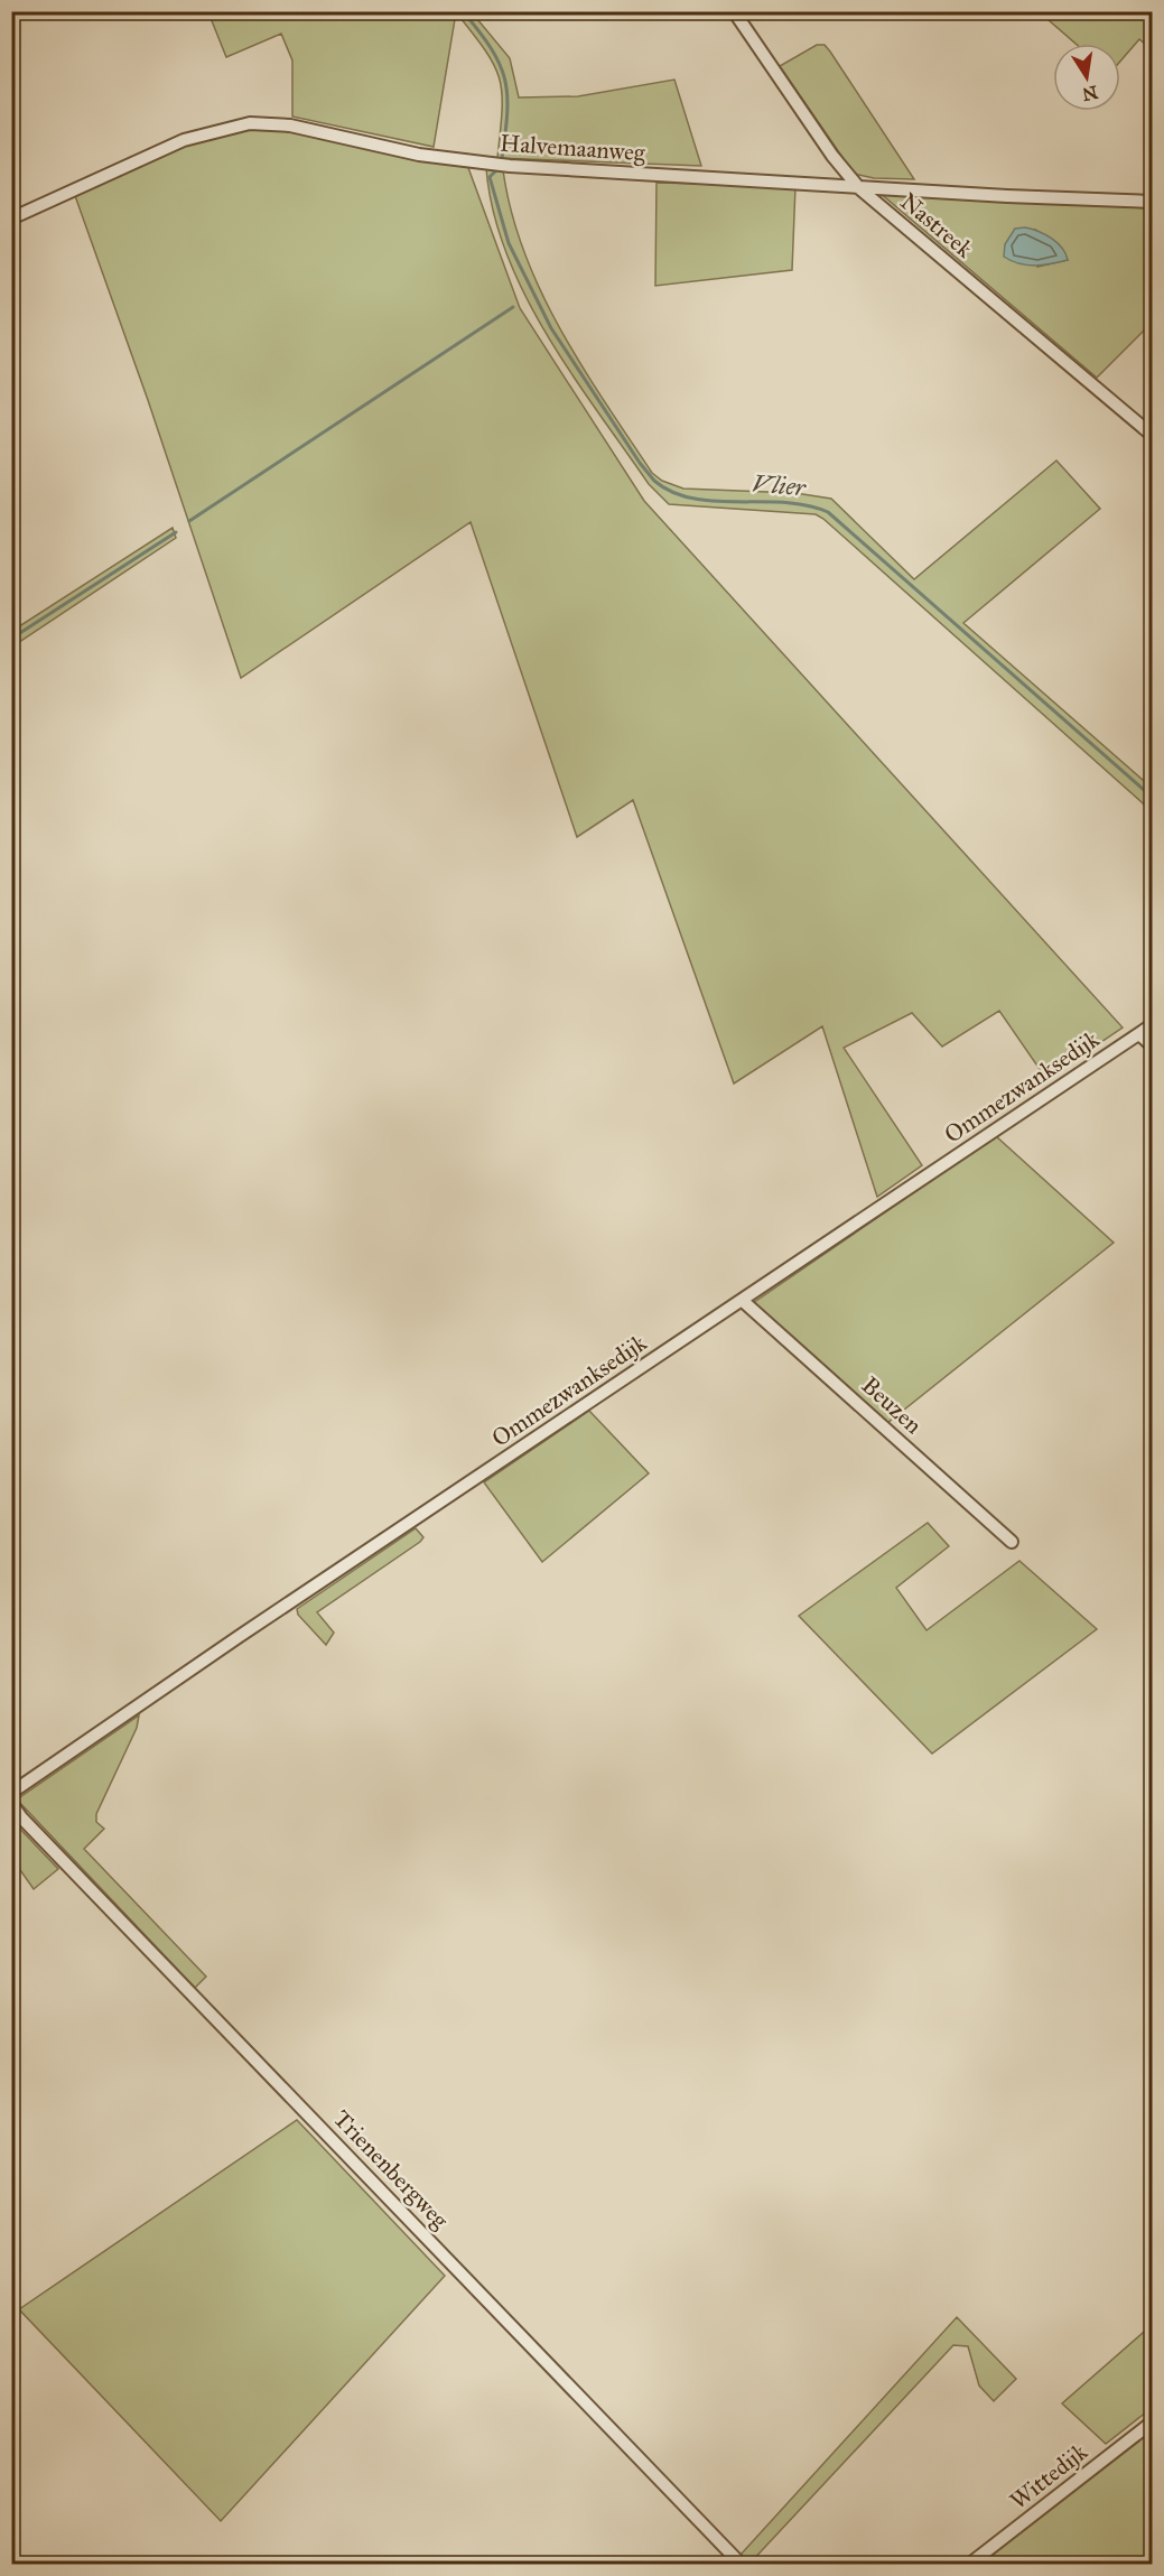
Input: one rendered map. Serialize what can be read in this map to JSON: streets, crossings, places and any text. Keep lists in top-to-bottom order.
{
  "streets": {
    "street": [
      "Halvemaanweg",
      "Nastreek",
      "Ommezwanksedijk",
      "Beuzen",
      "Trienenbergweg",
      "Wittedijk"
    ]
  },
  "crossings": [
    ["Halvemaanweg", "Nastreek"],
    ["Ommezwanksedijk", "Beuzen"]
  ],
  "water": ["Vlier"],
  "north": "bottom"
}
